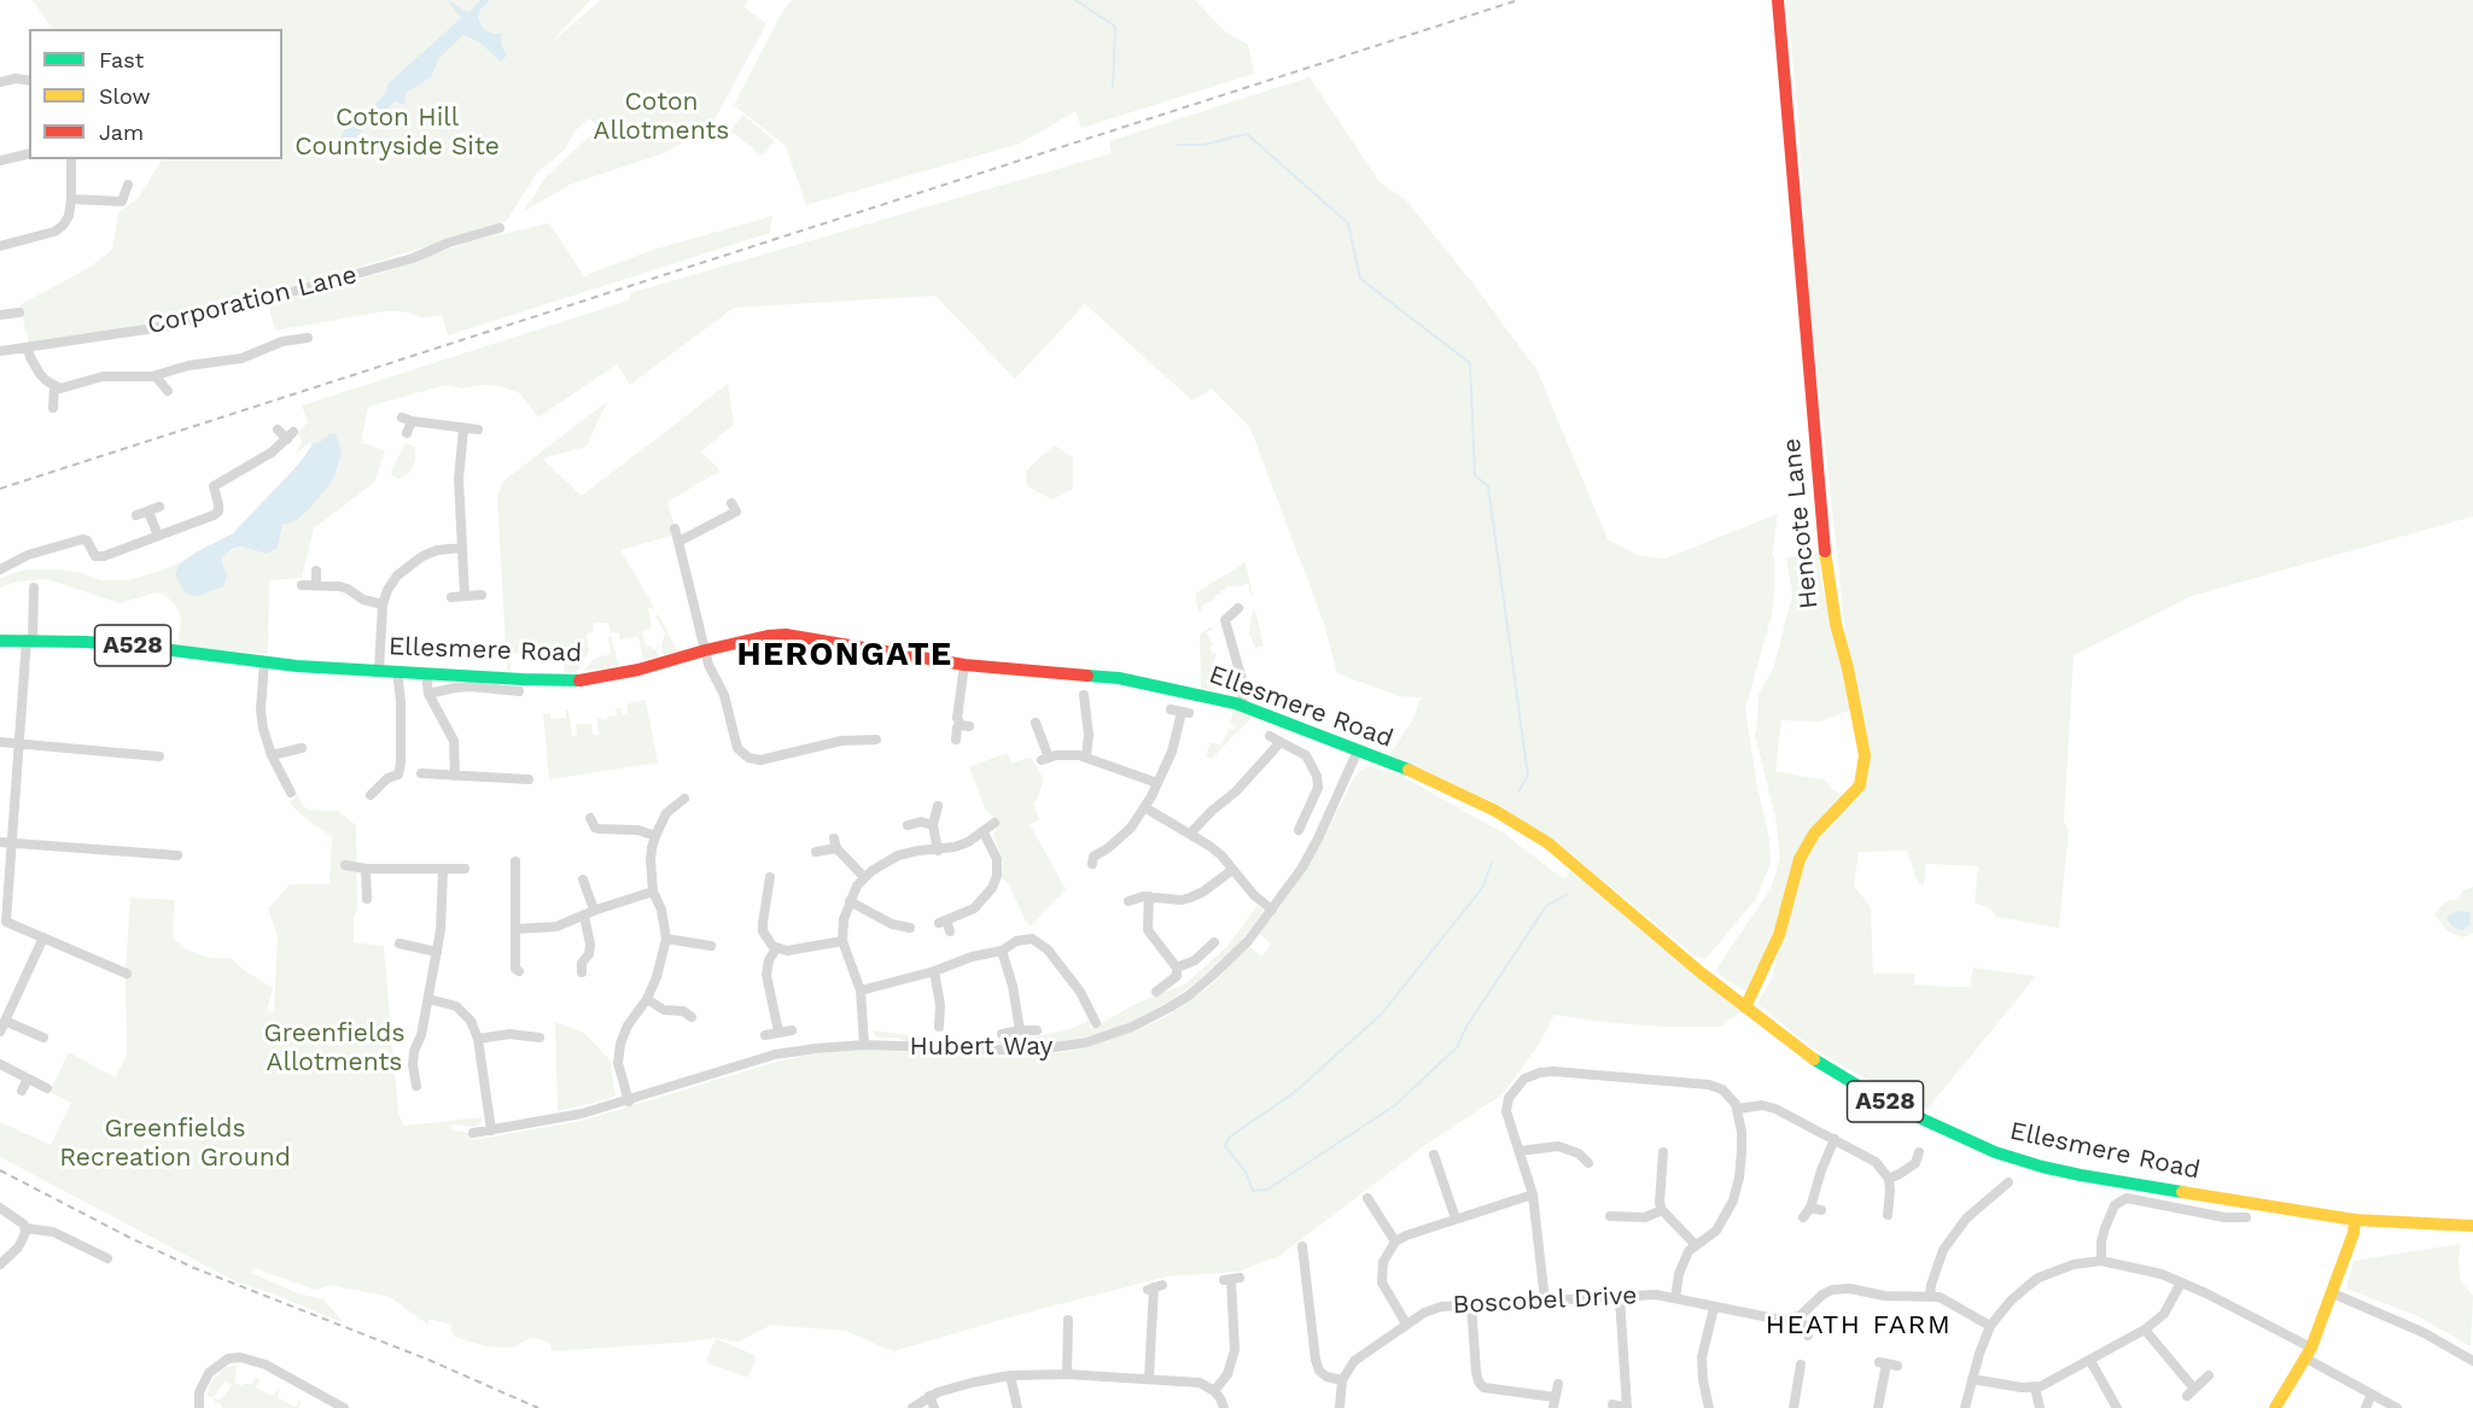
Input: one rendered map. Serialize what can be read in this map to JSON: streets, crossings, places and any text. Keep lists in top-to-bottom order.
{
  "streets": {
    "main road": ["Hencote Lane", "A528", "Ellesmere Road"],
    "street": ["Corporation Lane", "Hubert Way", "Boscobel Drive"]
  },
  "crossings": [
    ["Hencote Lane", "Ellesmere Road"],
    ["Ellesmere Road", "Hubert Way"]
  ],
  "districts": ["HERONGATE", "HEATH FARM"],
  "parks": [
    "Coton Allotments",
    "Coton Hill Countryside Site",
    "Greenfields Allotments",
    "Greenfields Recreation Ground"
  ],
  "legend": ["Fast", "Slow", "Jam"]
}
